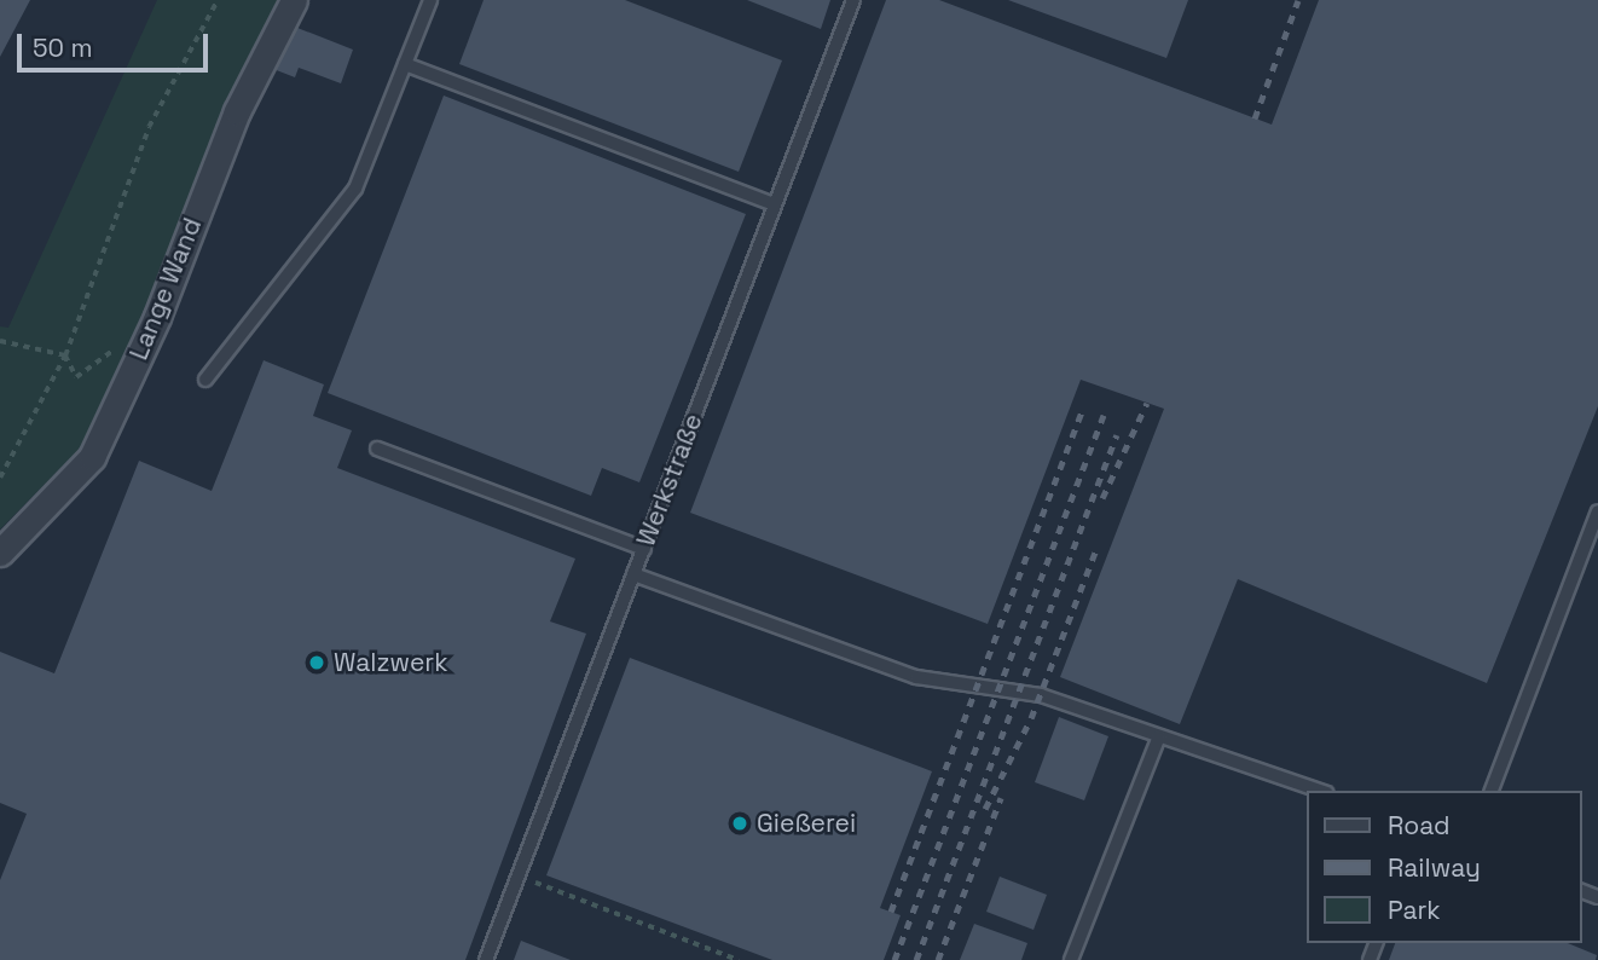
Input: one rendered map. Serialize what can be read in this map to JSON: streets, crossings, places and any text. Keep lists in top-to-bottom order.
{
  "streets": {
    "street": ["Lange Wand"],
    "lane": ["Werkstraße"]
  },
  "places": ["Walzwerk", "Gießerei"],
  "legend": ["Road", "Railway", "Park"],
  "scale_bar": "50 m"
}
